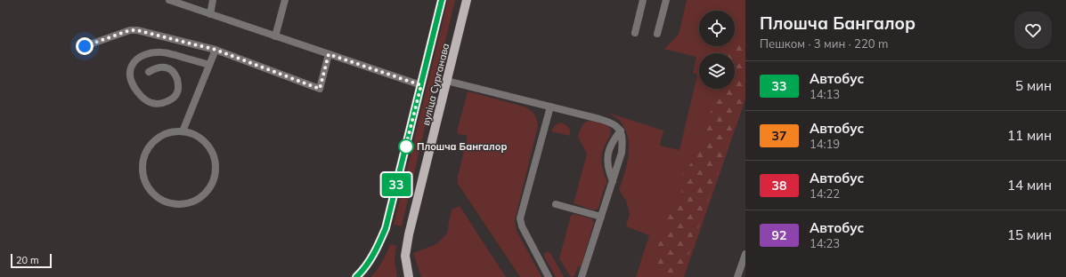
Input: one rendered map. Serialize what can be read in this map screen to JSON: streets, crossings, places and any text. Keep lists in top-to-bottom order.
{
  "streets": {
    "main road": ["вуліца Сурганава"]
  },
  "places": ["Плошча Бангалор"],
  "lines": ["bus line 33"],
  "scale_bar": "20 m",
  "page": {
    "on_map": "33",
    "heading": ["Плошча Бангалор", "Пешком · 3 мин · 220 m"],
    "list": [
      {
        "mark": "33",
        "name": "Автобус",
        "note": "14:13",
        "value": "5 мин"
      },
      {
        "mark": "37",
        "name": "Автобус",
        "note": "14:19",
        "value": "11 мин"
      },
      {
        "mark": "38",
        "name": "Автобус",
        "note": "14:22",
        "value": "14 мин"
      },
      {
        "mark": "92",
        "name": "Автобус",
        "note": "14:23",
        "value": "15 мин"
      }
    ],
    "scale": "20 m"
  }
}
